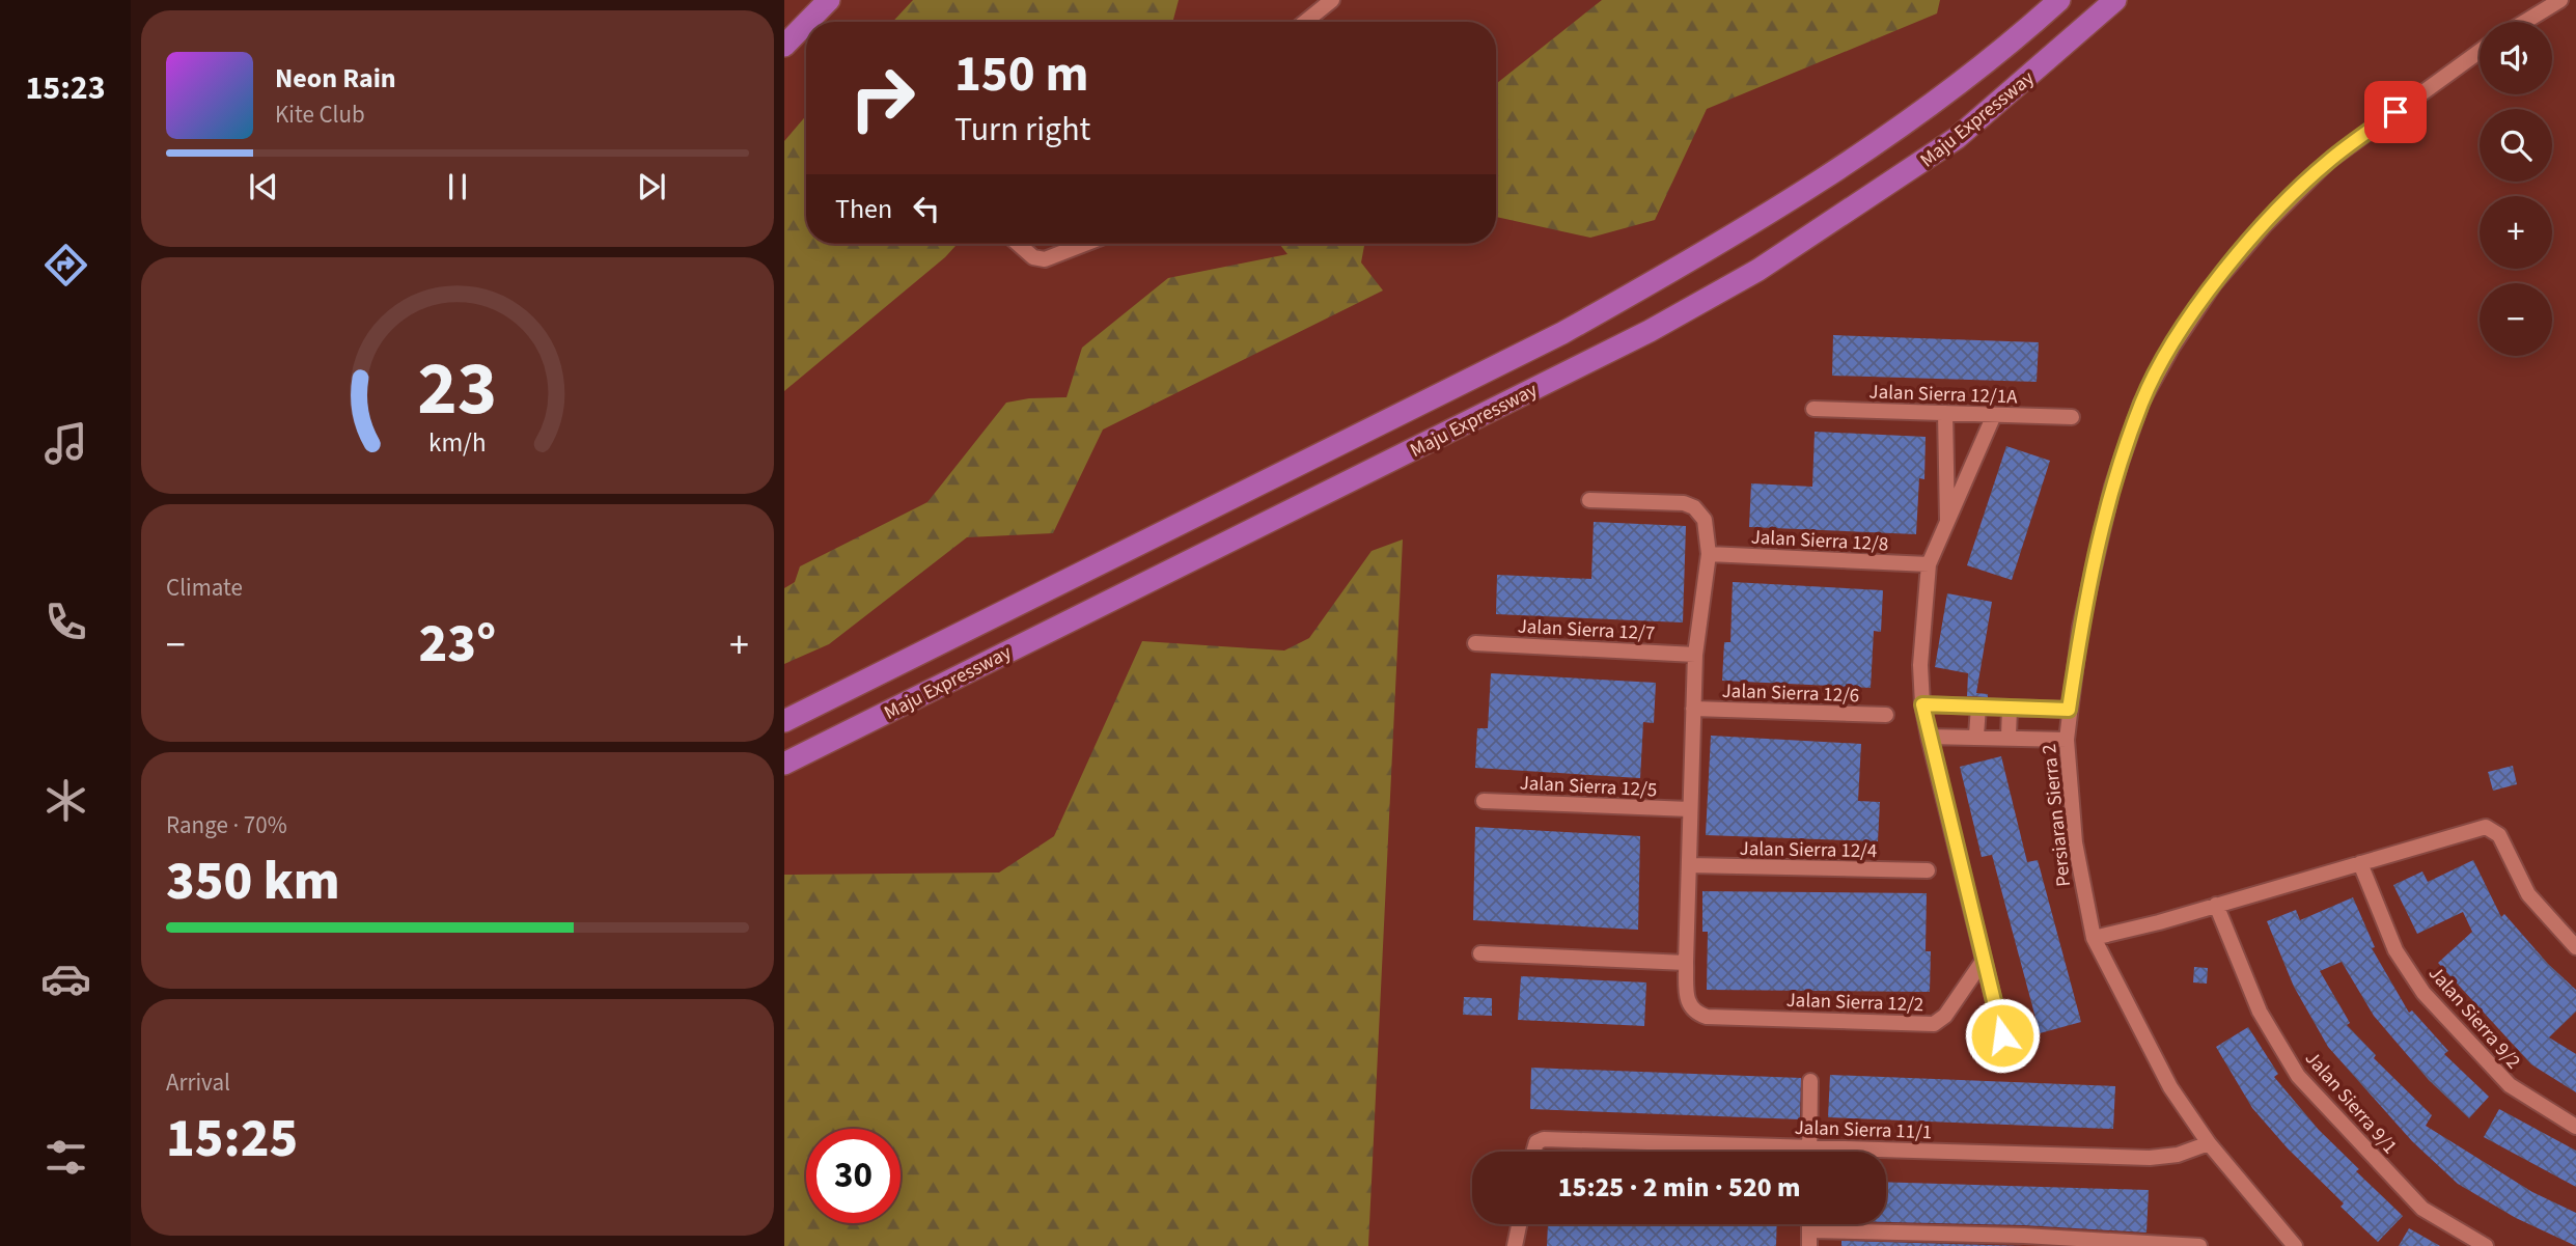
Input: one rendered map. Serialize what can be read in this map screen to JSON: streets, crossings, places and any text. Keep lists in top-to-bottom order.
{
  "streets": {
    "highway": ["Maju Expressway"],
    "street": [
      "Jalan Sierra 12/1A",
      "Jalan Sierra 12/8",
      "Jalan Sierra 12/7",
      "Jalan Sierra 12/6",
      "Jalan Sierra 12/5",
      "Persiaran Sierra 2",
      "Jalan Sierra 12/4",
      "Jalan Sierra 12/2",
      "Jalan Sierra 9/2",
      "Jalan Sierra 9/1",
      "Jalan Sierra 11/1"
    ]
  },
  "crossings": [
    ["Persiaran Sierra 2", "Jalan Sierra 11/1"]
  ],
  "page": {
    "tabs": "15:23",
    "map_buttons": ["+", "−"],
    "turn": ["150 m", "Turn right"],
    "song": ["Neon Rain", "Kite Club"],
    "then": "Then",
    "tile": [
      "Climate",
      ["Range · 70%", "350 km"],
      ["Arrival", "15:25"]
    ],
    "heat": ["−", "23°", "+"],
    "limit": "30",
    "trip": "15:25 · 2 min · 520 m",
    "gauge": ["23", "km/h"]
  }
}
